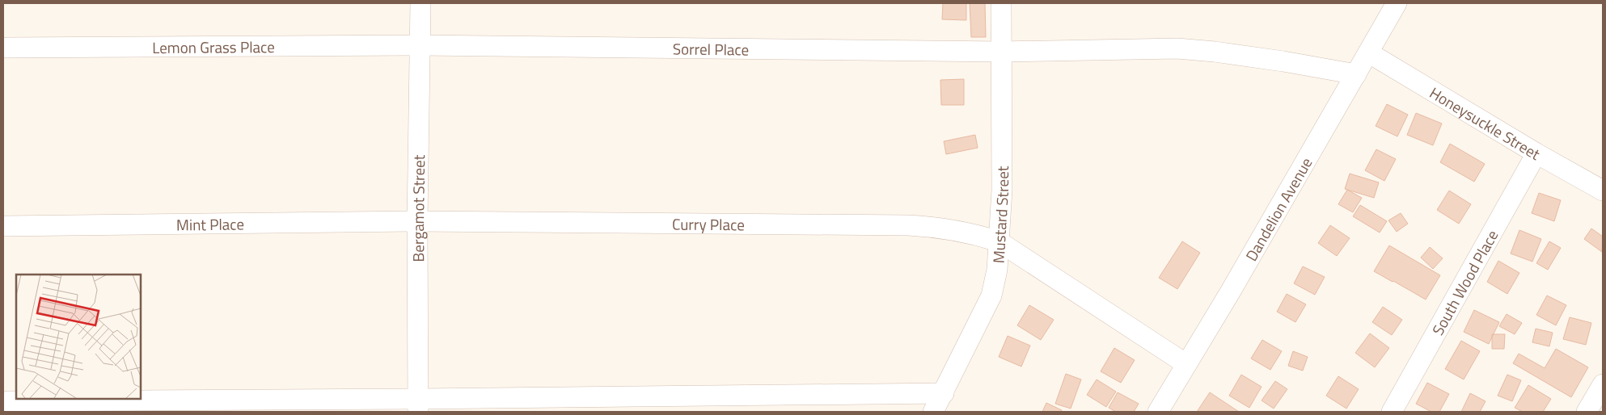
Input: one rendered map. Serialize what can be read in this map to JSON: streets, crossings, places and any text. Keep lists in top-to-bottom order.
{
  "streets": {
    "street": [
      "Lemon Grass Place",
      "Sorrel Place",
      "Honeysuckle Street",
      "Bergamot Street",
      "Dandelion Avenue",
      "Mustard Street",
      "Mint Place",
      "Curry Place",
      "South Wood Place"
    ]
  },
  "crossings": [
    ["Lemon Grass Place", "Sorrel Place"],
    ["Lemon Grass Place", "Bergamot Street"],
    ["Sorrel Place", "Bergamot Street"],
    ["Sorrel Place", "Dandelion Avenue"],
    ["Sorrel Place", "Mustard Street"],
    ["Honeysuckle Street", "Dandelion Avenue"],
    ["Honeysuckle Street", "South Wood Place"],
    ["Bergamot Street", "Mint Place"],
    ["Bergamot Street", "Curry Place"],
    ["Dandelion Avenue", "Curry Place"],
    ["Mustard Street", "Curry Place"],
    ["Mint Place", "Curry Place"]
  ]
}
